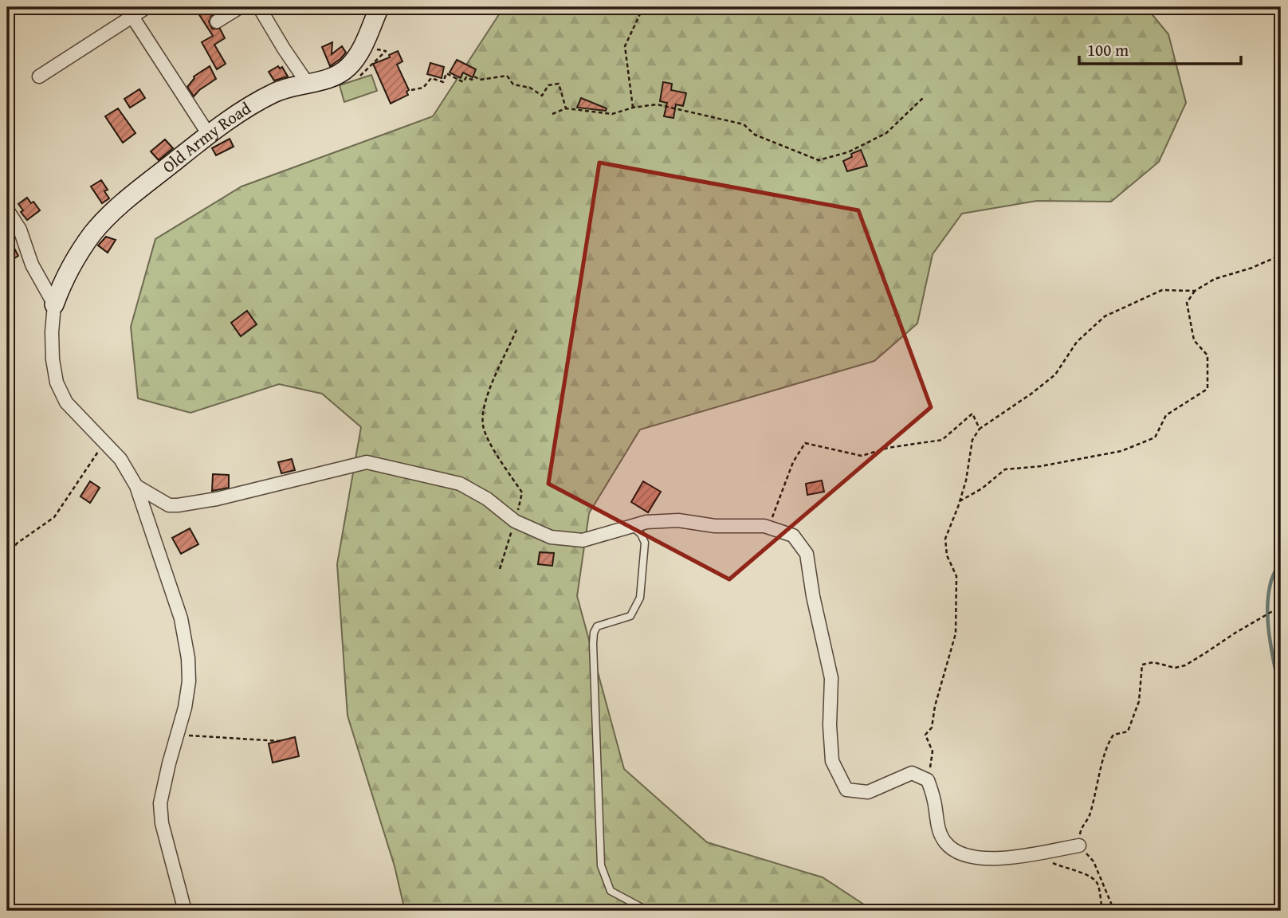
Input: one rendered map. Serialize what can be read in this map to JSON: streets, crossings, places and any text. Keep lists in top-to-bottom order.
{
  "streets": {
    "street": ["Old Army Road"]
  },
  "scale_bar": "100 m"
}
